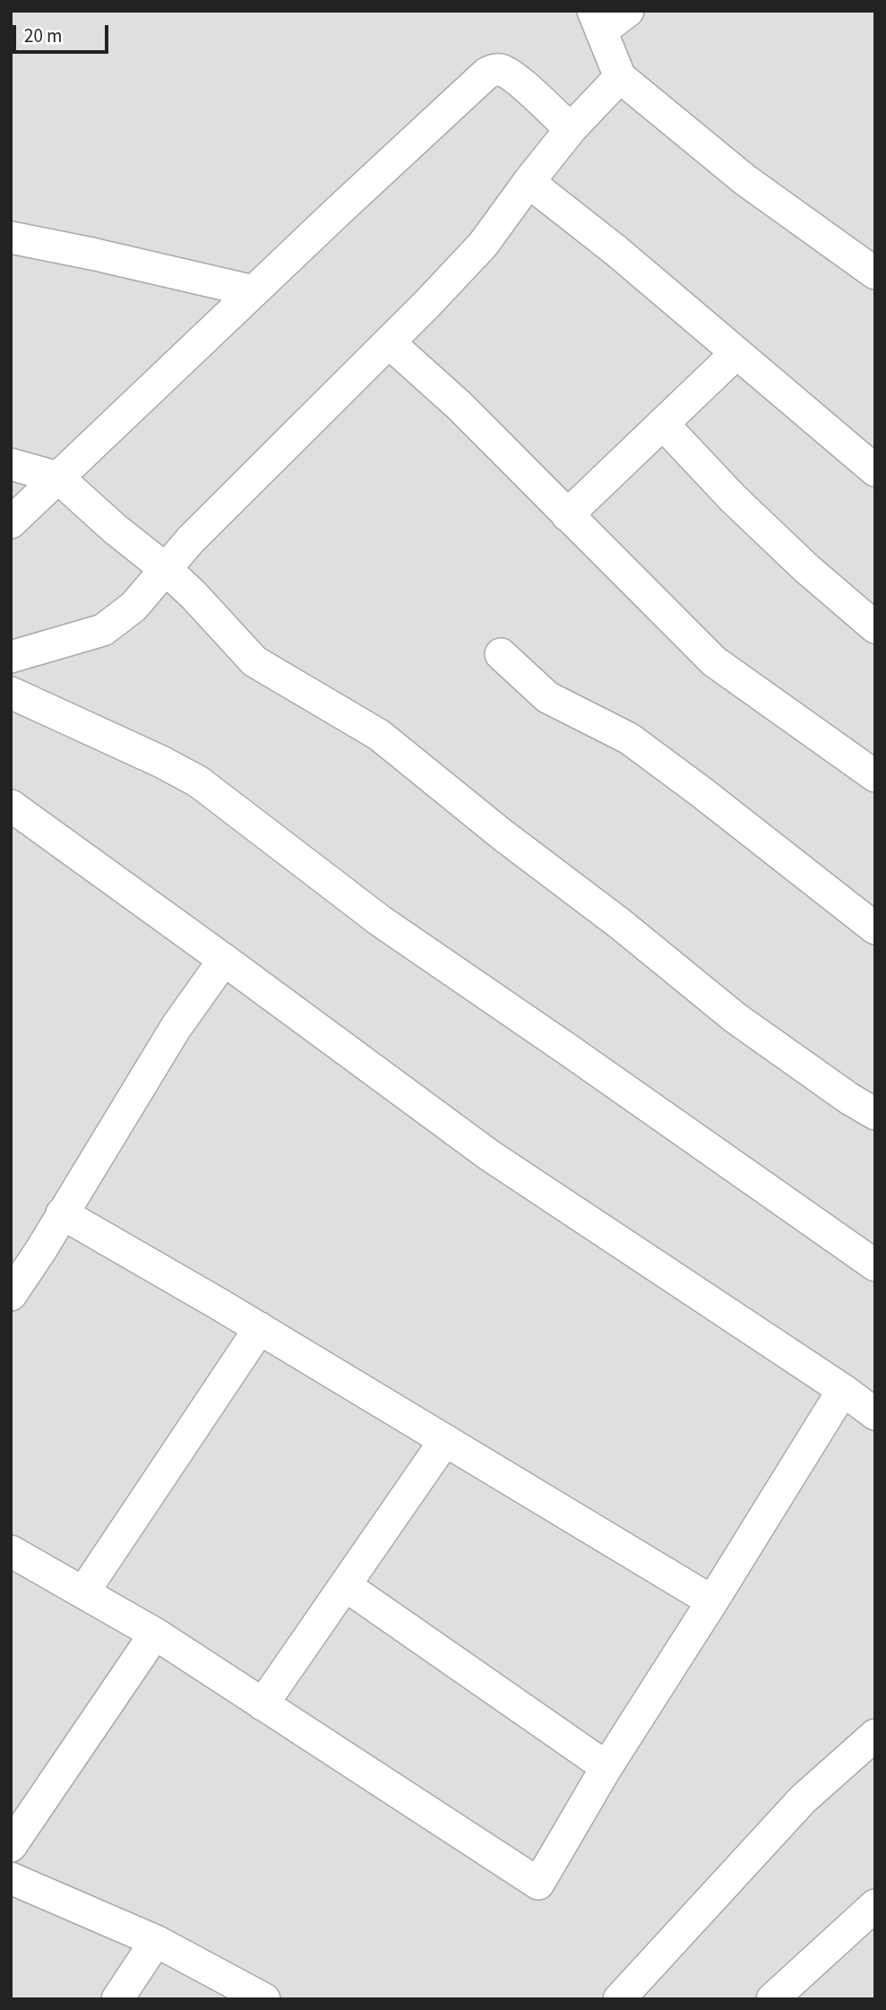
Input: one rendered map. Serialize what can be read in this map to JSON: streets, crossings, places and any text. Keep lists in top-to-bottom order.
{
  "scale_bar": "20 m"
}
